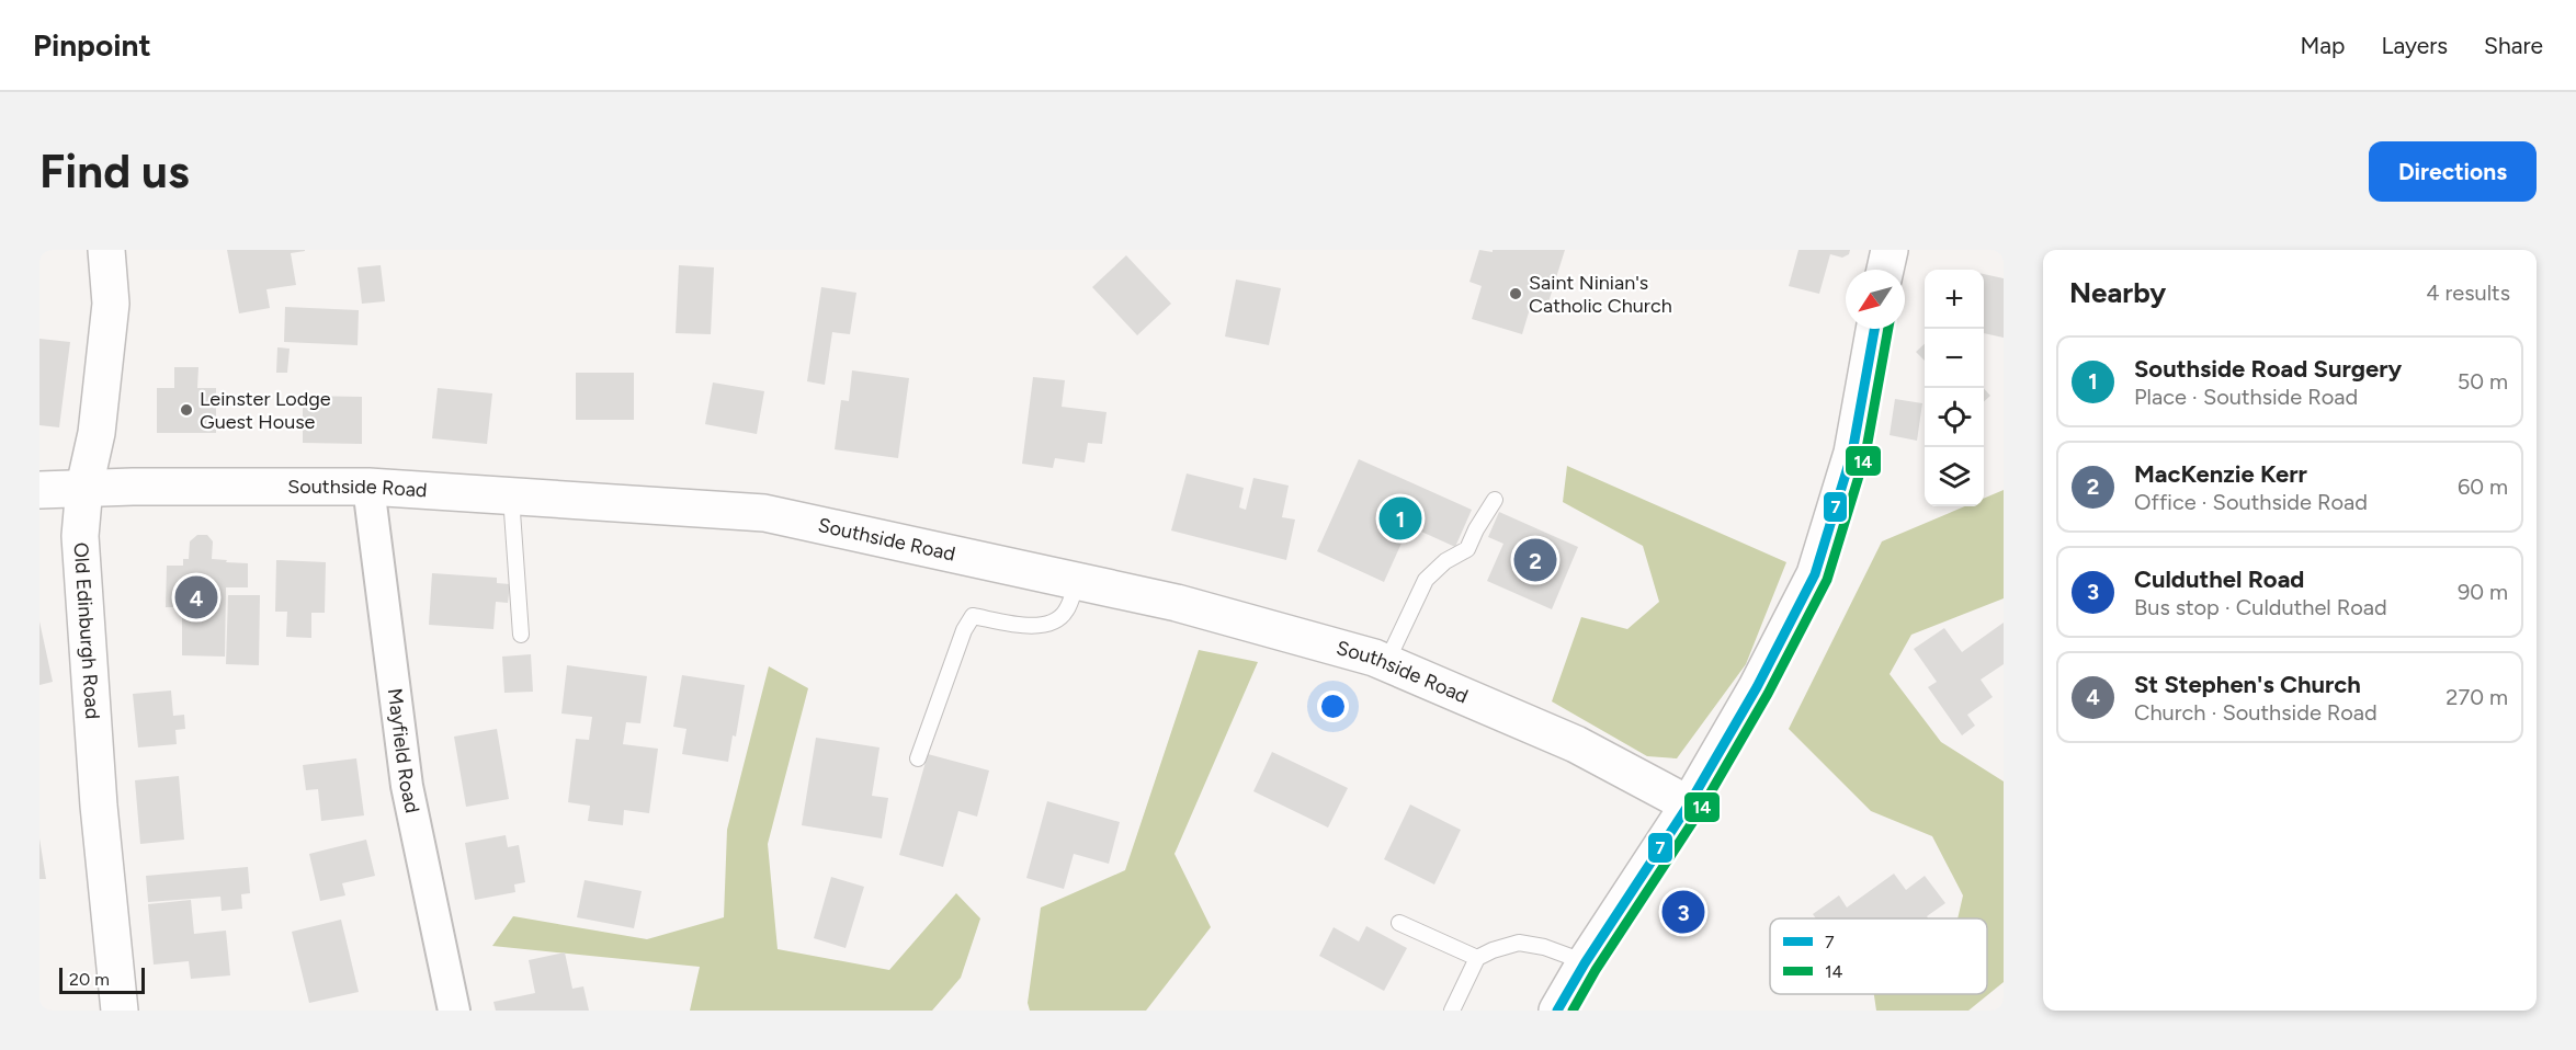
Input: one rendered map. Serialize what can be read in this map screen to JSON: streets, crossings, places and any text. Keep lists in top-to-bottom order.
{
  "streets": {
    "street": ["Southside Road", "Old Edinburgh Road", "Mayfield Road"]
  },
  "crossings": [
    ["Southside Road", "Old Edinburgh Road"],
    ["Southside Road", "Mayfield Road"]
  ],
  "places": ["Saint Ninian's Catholic Church", "Leinster Lodge Guest House"],
  "lines": ["transit line 7", "transit line 14"],
  "legend": ["7", "14"],
  "scale_bar": "20 m",
  "north": "bottom left",
  "page": {
    "header": "Pinpoint",
    "nav": ["Map", "Layers", "Share"],
    "buttons": "Directions",
    "title": "Find us",
    "heading": ["Nearby", "4 results"],
    "map_buttons": ["+", "−"],
    "list": [
      {
        "mark": "1",
        "name": "Southside Road Surgery",
        "note": "Place · Southside Road",
        "value": "50 m"
      },
      {
        "mark": "2",
        "name": "MacKenzie Kerr",
        "note": "Office · Southside Road",
        "value": "60 m"
      },
      {
        "mark": "3",
        "name": "Culduthel Road",
        "note": "Bus stop · Culduthel Road",
        "value": "90 m"
      },
      {
        "mark": "4",
        "name": "St Stephen's Church",
        "note": "Church · Southside Road",
        "value": "270 m"
      }
    ],
    "pins": [
      "1",
      "2",
      "4",
      "3"
    ],
    "scale": "20 m"
  }
}
